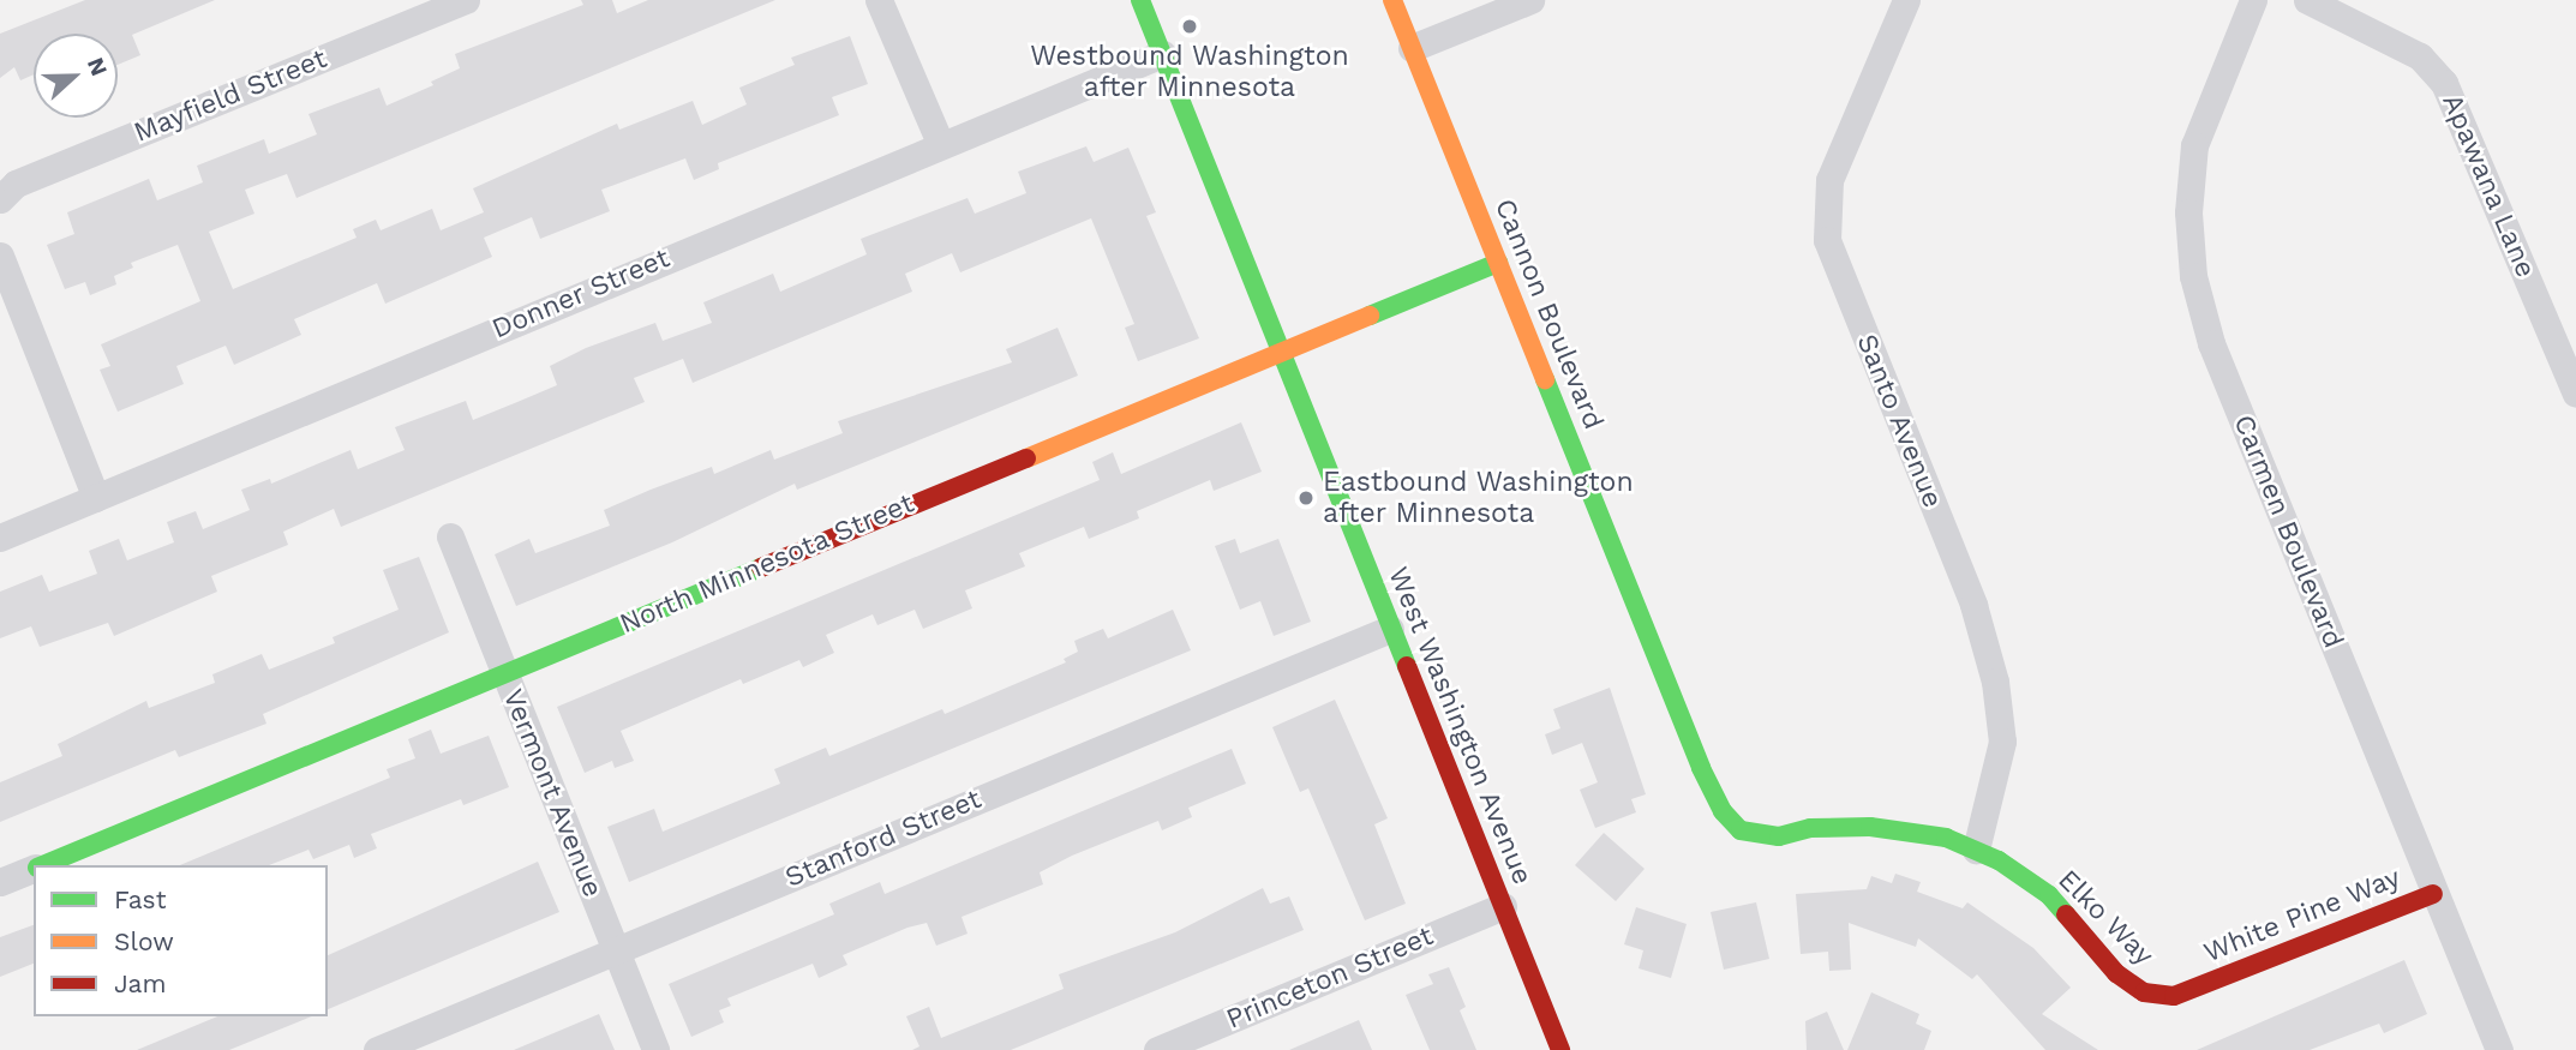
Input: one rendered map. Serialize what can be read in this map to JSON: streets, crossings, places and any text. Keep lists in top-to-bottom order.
{
  "streets": {
    "street": [
      "Mayfield Street",
      "Apawana Lane",
      "Donner Street",
      "Cannon Boulevard",
      "Santo Avenue",
      "Carmen Boulevard",
      "North Minnesota Street",
      "West Washington Avenue",
      "Vermont Avenue",
      "Stanford Street",
      "White Pine Way",
      "Elko Way",
      "Princeton Street"
    ]
  },
  "crossings": [
    ["Donner Street", "West Washington Avenue"],
    ["Cannon Boulevard", "North Minnesota Street"],
    ["Cannon Boulevard", "Elko Way"],
    ["Santo Avenue", "Elko Way"],
    ["Carmen Boulevard", "White Pine Way"],
    ["North Minnesota Street", "West Washington Avenue"],
    ["North Minnesota Street", "Vermont Avenue"],
    ["West Washington Avenue", "Stanford Street"],
    ["West Washington Avenue", "Princeton Street"],
    ["Vermont Avenue", "Stanford Street"],
    ["White Pine Way", "Elko Way"]
  ],
  "places": ["Westbound Washington after Minnesota", "Eastbound Washington after Minnesota"],
  "legend": ["Fast", "Slow", "Jam"],
  "north": "right"
}
